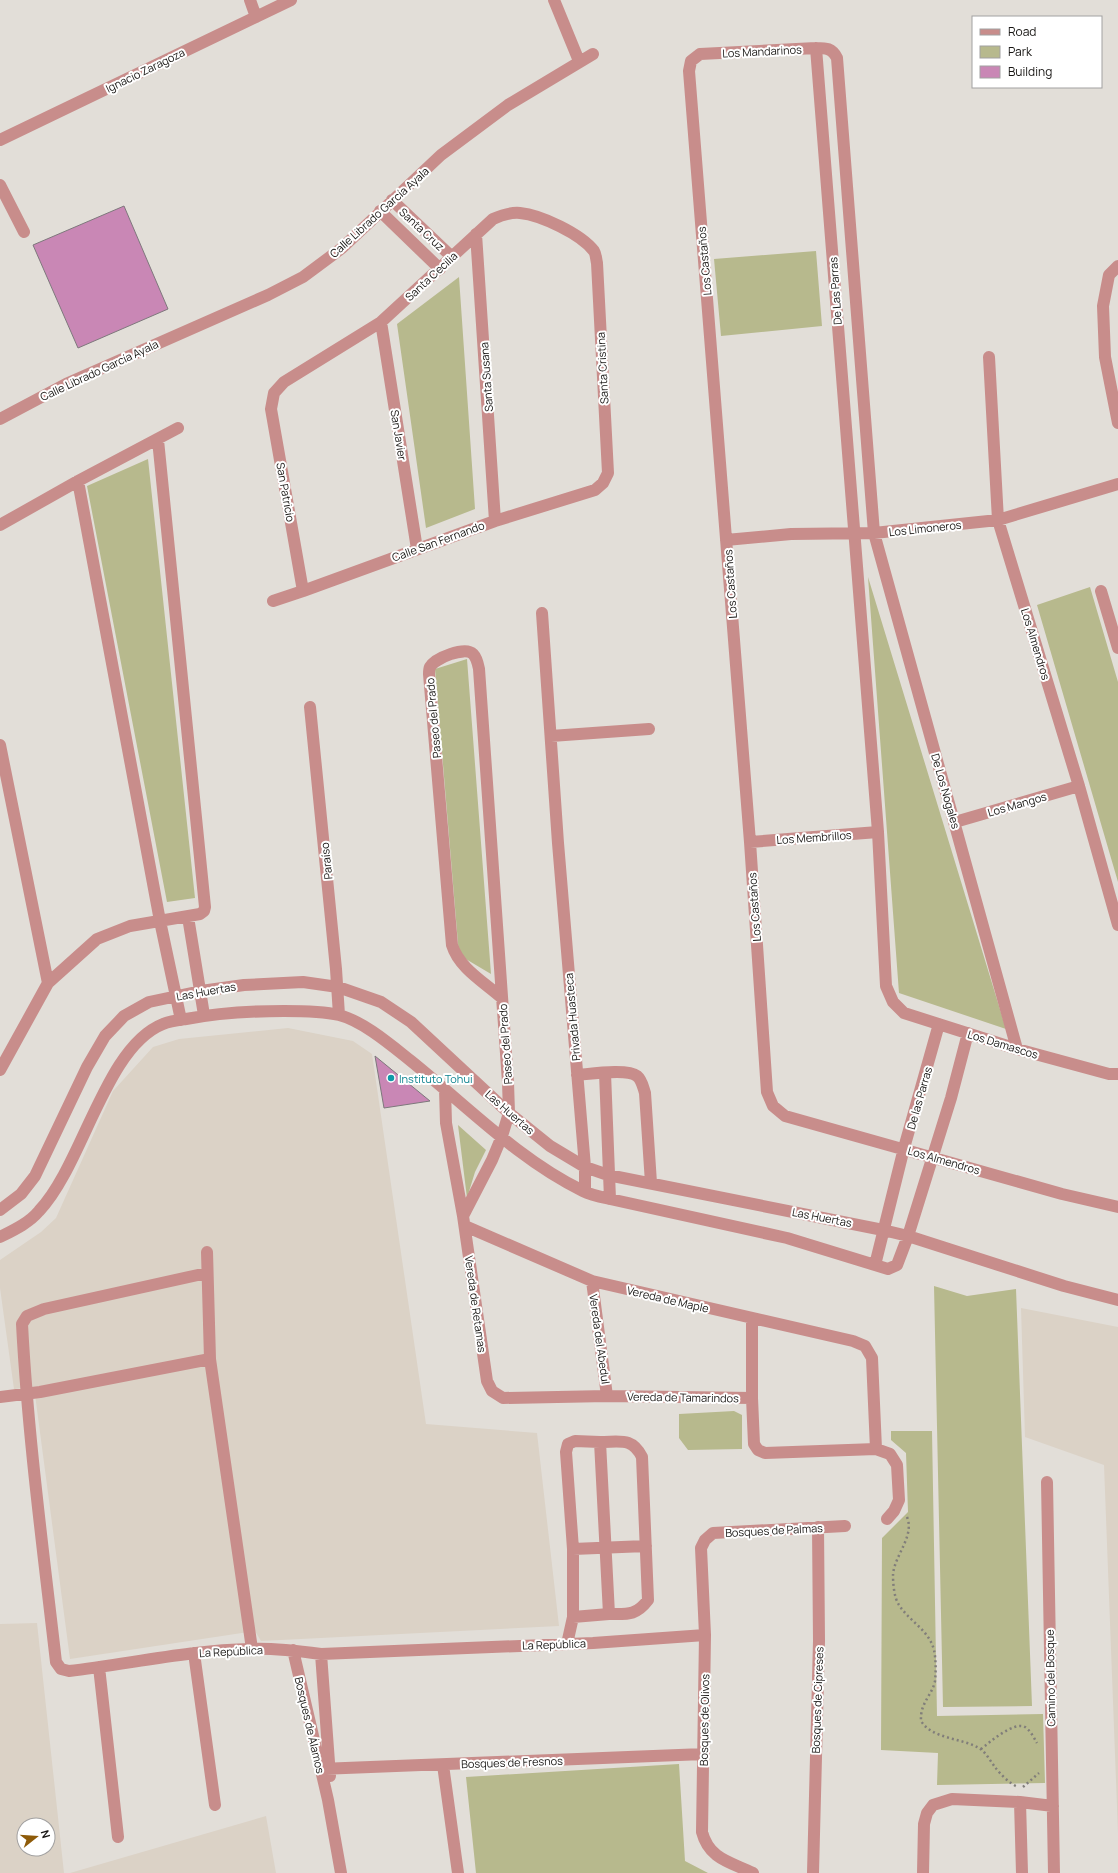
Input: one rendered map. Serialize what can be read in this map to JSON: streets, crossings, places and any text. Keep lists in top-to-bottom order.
{
  "streets": {
    "street": [
      "Los Mandarinos",
      "Ignacio Zaragoza",
      "Calle Librado García Ayala",
      "Santa Cruz",
      "Los Castaños",
      "Santa Cecilia",
      "De Las Parras",
      "Santa Cristina",
      "Santa Susana",
      "San Javier",
      "San Patricio",
      "Los Limoneros",
      "Calle San Fernando",
      "Los Almendros",
      "Paseo del Prado",
      "De Los Nogales",
      "Los Mangos",
      "Los Membrillos",
      "Paraíso",
      "Las Huertas",
      "Privada Huasteca",
      "Los Damascos",
      "De las Parras",
      "Vereda de Maple",
      "Vereda de Retamas",
      "Vereda del Abedul",
      "Vereda de Tamarindos",
      "Bosques de Palmas",
      "La República",
      "Camino del Bosque",
      "Bosques de Cipreses",
      "Bosques de Olivos",
      "Bosques de Álamos",
      "Bosques de Fresnos"
    ]
  },
  "crossings": [
    ["Los Mandarinos", "Los Castaños"],
    ["Los Mandarinos", "De Las Parras"],
    ["Calle Librado García Ayala", "Santa Cruz"],
    ["Santa Cruz", "Santa Cecilia"],
    ["Los Castaños", "Los Limoneros"],
    ["Los Castaños", "Los Almendros"],
    ["Los Castaños", "Los Membrillos"],
    ["Santa Cecilia", "Santa Cristina"],
    ["Santa Cecilia", "Santa Susana"],
    ["Santa Cecilia", "San Javier"],
    ["Santa Cecilia", "San Patricio"],
    ["De Las Parras", "Los Limoneros"],
    ["De Las Parras", "De Los Nogales"],
    ["Santa Cristina", "Calle San Fernando"],
    ["Santa Susana", "Calle San Fernando"],
    ["San Javier", "Calle San Fernando"],
    ["San Patricio", "Calle San Fernando"],
    ["Los Limoneros", "Los Almendros"],
    ["Los Limoneros", "De Los Nogales"],
    ["Los Almendros", "Los Mangos"],
    ["Los Almendros", "De las Parras"],
    ["Paseo del Prado", "Las Huertas"],
    ["De Los Nogales", "Los Mangos"],
    ["De Los Nogales", "Los Damascos"],
    ["Los Membrillos", "Los Damascos"],
    ["Paraíso", "Las Huertas"],
    ["Las Huertas", "Privada Huasteca"],
    ["Las Huertas", "De las Parras"],
    ["Las Huertas", "Vereda de Retamas"],
    ["Los Damascos", "De las Parras"],
    ["Vereda de Maple", "Vereda de Retamas"],
    ["Vereda de Maple", "Vereda del Abedul"],
    ["Vereda de Maple", "Vereda de Tamarindos"],
    ["Vereda de Retamas", "Vereda de Tamarindos"],
    ["Vereda del Abedul", "Vereda de Tamarindos"],
    ["Bosques de Palmas", "Bosques de Cipreses"],
    ["Bosques de Palmas", "Bosques de Olivos"],
    ["La República", "Bosques de Olivos"],
    ["La República", "Bosques de Álamos"],
    ["Bosques de Olivos", "Bosques de Fresnos"],
    ["Bosques de Álamos", "Bosques de Fresnos"]
  ],
  "places": ["Instituto Tohui"],
  "legend": ["Road", "Park", "Building"],
  "north": "right"
}
